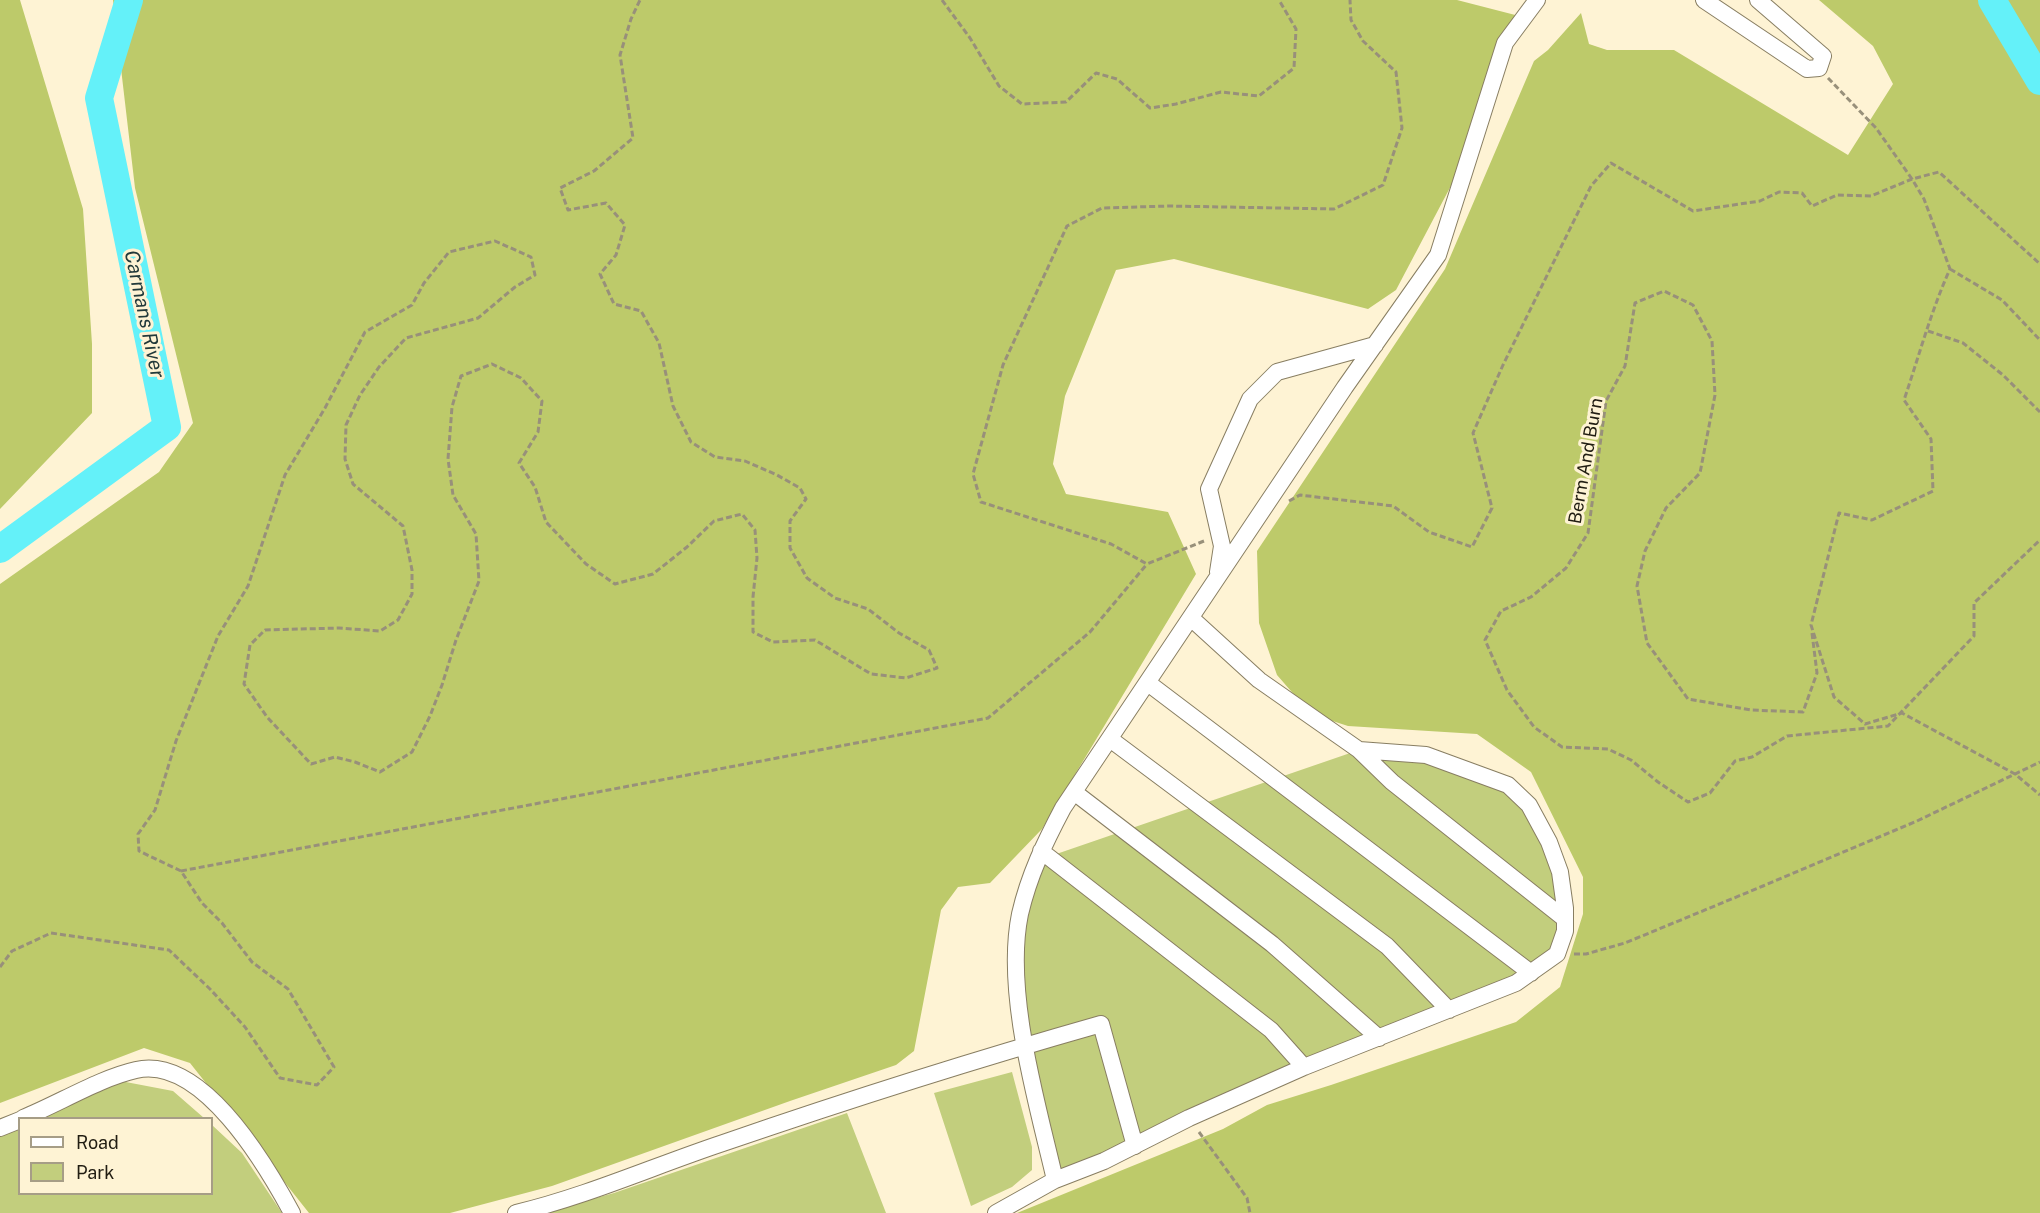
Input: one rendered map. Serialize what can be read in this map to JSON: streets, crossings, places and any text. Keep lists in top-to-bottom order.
{
  "streets": {
    "path": ["Berm And Burn"]
  },
  "water": ["Carmans River"],
  "legend": ["Road", "Park"]
}
